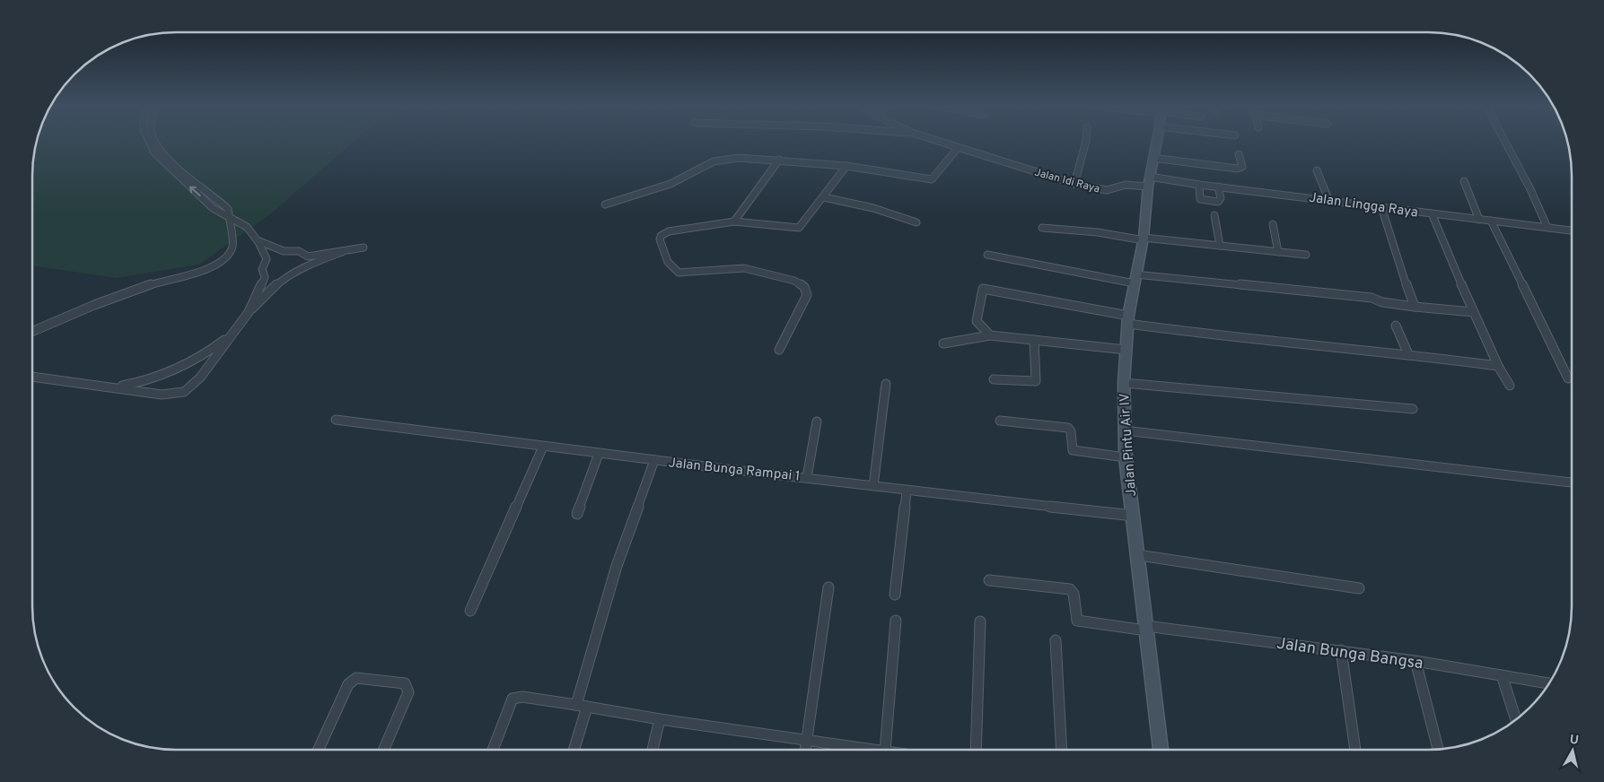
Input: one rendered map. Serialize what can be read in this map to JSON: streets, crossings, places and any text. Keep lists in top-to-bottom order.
{
  "streets": {
    "main road": ["Jalan Pintu Air IV"],
    "street": [
      "Jalan Idi Raya",
      "Jalan Lingga Raya",
      "Jalan Bunga Rampai 1",
      "Jalan Bunga Bangsa"
    ]
  },
  "crossings": [
    ["Jalan Idi Raya", "Jalan Lingga Raya"],
    ["Jalan Idi Raya", "Jalan Pintu Air IV"],
    ["Jalan Lingga Raya", "Jalan Pintu Air IV"],
    ["Jalan Pintu Air IV", "Jalan Bunga Rampai 1"],
    ["Jalan Pintu Air IV", "Jalan Bunga Bangsa"]
  ],
  "north": "top"
}
